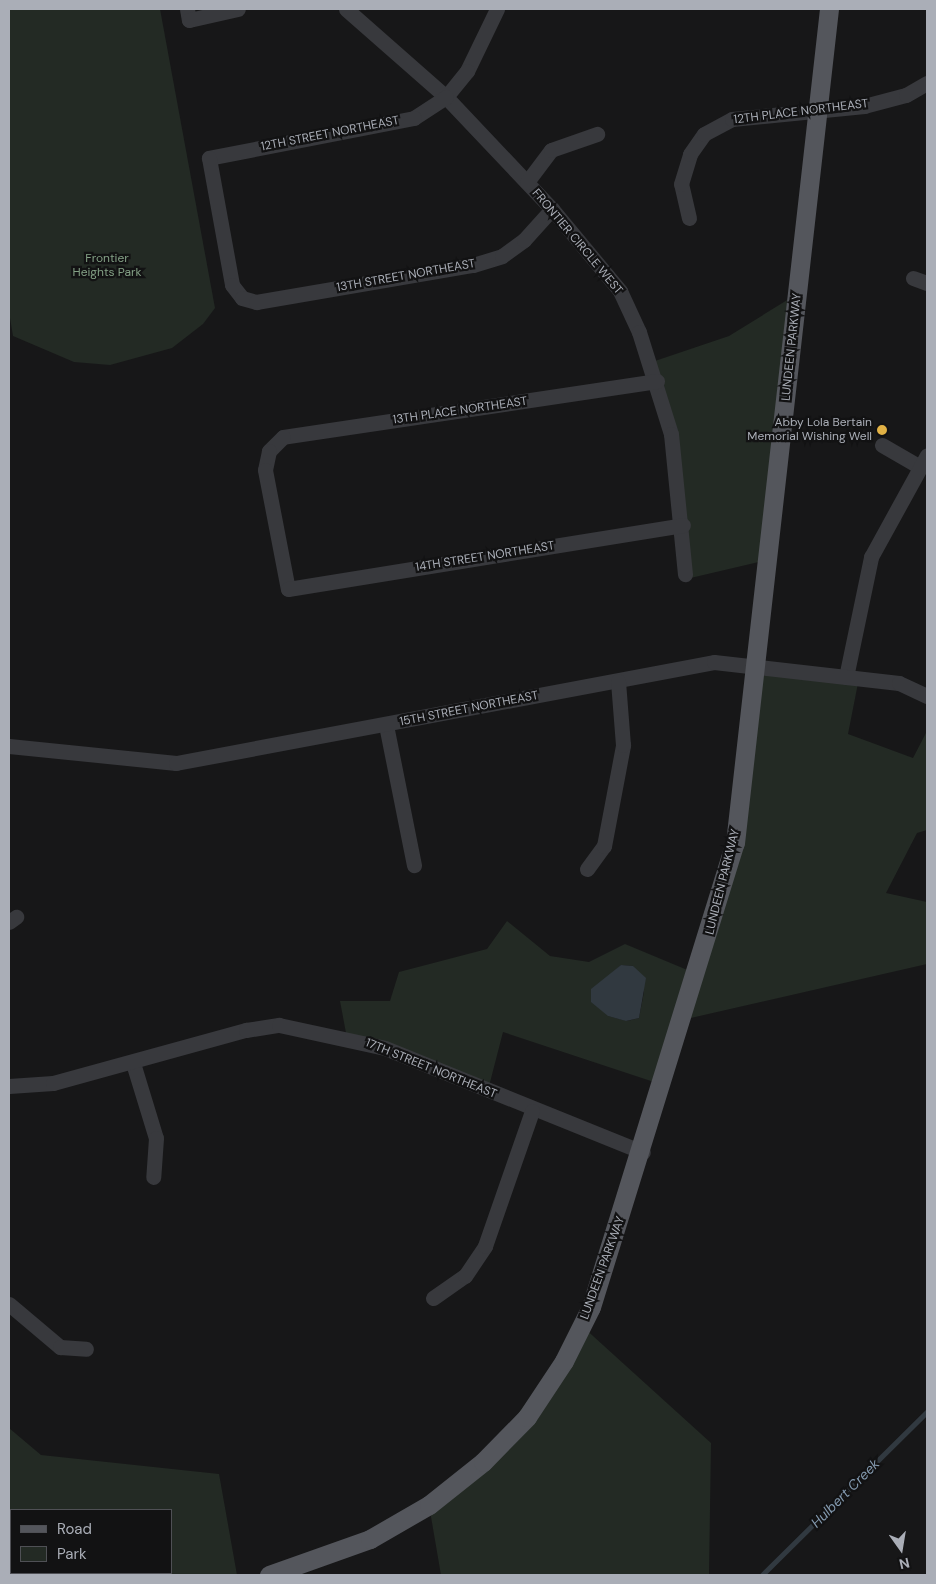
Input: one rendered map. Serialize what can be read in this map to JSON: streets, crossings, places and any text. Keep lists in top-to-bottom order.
{
  "streets": {
    "main road": ["LUNDEEN PARKWAY"],
    "street": [
      "12TH PLACE NORTHEAST",
      "12TH STREET NORTHEAST",
      "FRONTIER CIRCLE WEST",
      "13TH STREET NORTHEAST",
      "13TH PLACE NORTHEAST",
      "14TH STREET NORTHEAST",
      "15TH STREET NORTHEAST",
      "17TH STREET NORTHEAST"
    ]
  },
  "crossings": [
    ["12TH PLACE NORTHEAST", "LUNDEEN PARKWAY"],
    ["12TH STREET NORTHEAST", "FRONTIER CIRCLE WEST"],
    ["12TH STREET NORTHEAST", "13TH STREET NORTHEAST"],
    ["FRONTIER CIRCLE WEST", "13TH STREET NORTHEAST"],
    ["FRONTIER CIRCLE WEST", "13TH PLACE NORTHEAST"],
    ["FRONTIER CIRCLE WEST", "14TH STREET NORTHEAST"],
    ["LUNDEEN PARKWAY", "15TH STREET NORTHEAST"],
    ["LUNDEEN PARKWAY", "17TH STREET NORTHEAST"],
    ["13TH PLACE NORTHEAST", "14TH STREET NORTHEAST"]
  ],
  "water": ["Hulbert Creek"],
  "parks": ["Frontier Heights Park"],
  "places": ["Abby Lola Bertain Memorial Wishing Well"],
  "legend": ["Road", "Park"],
  "north": "bottom"
}
